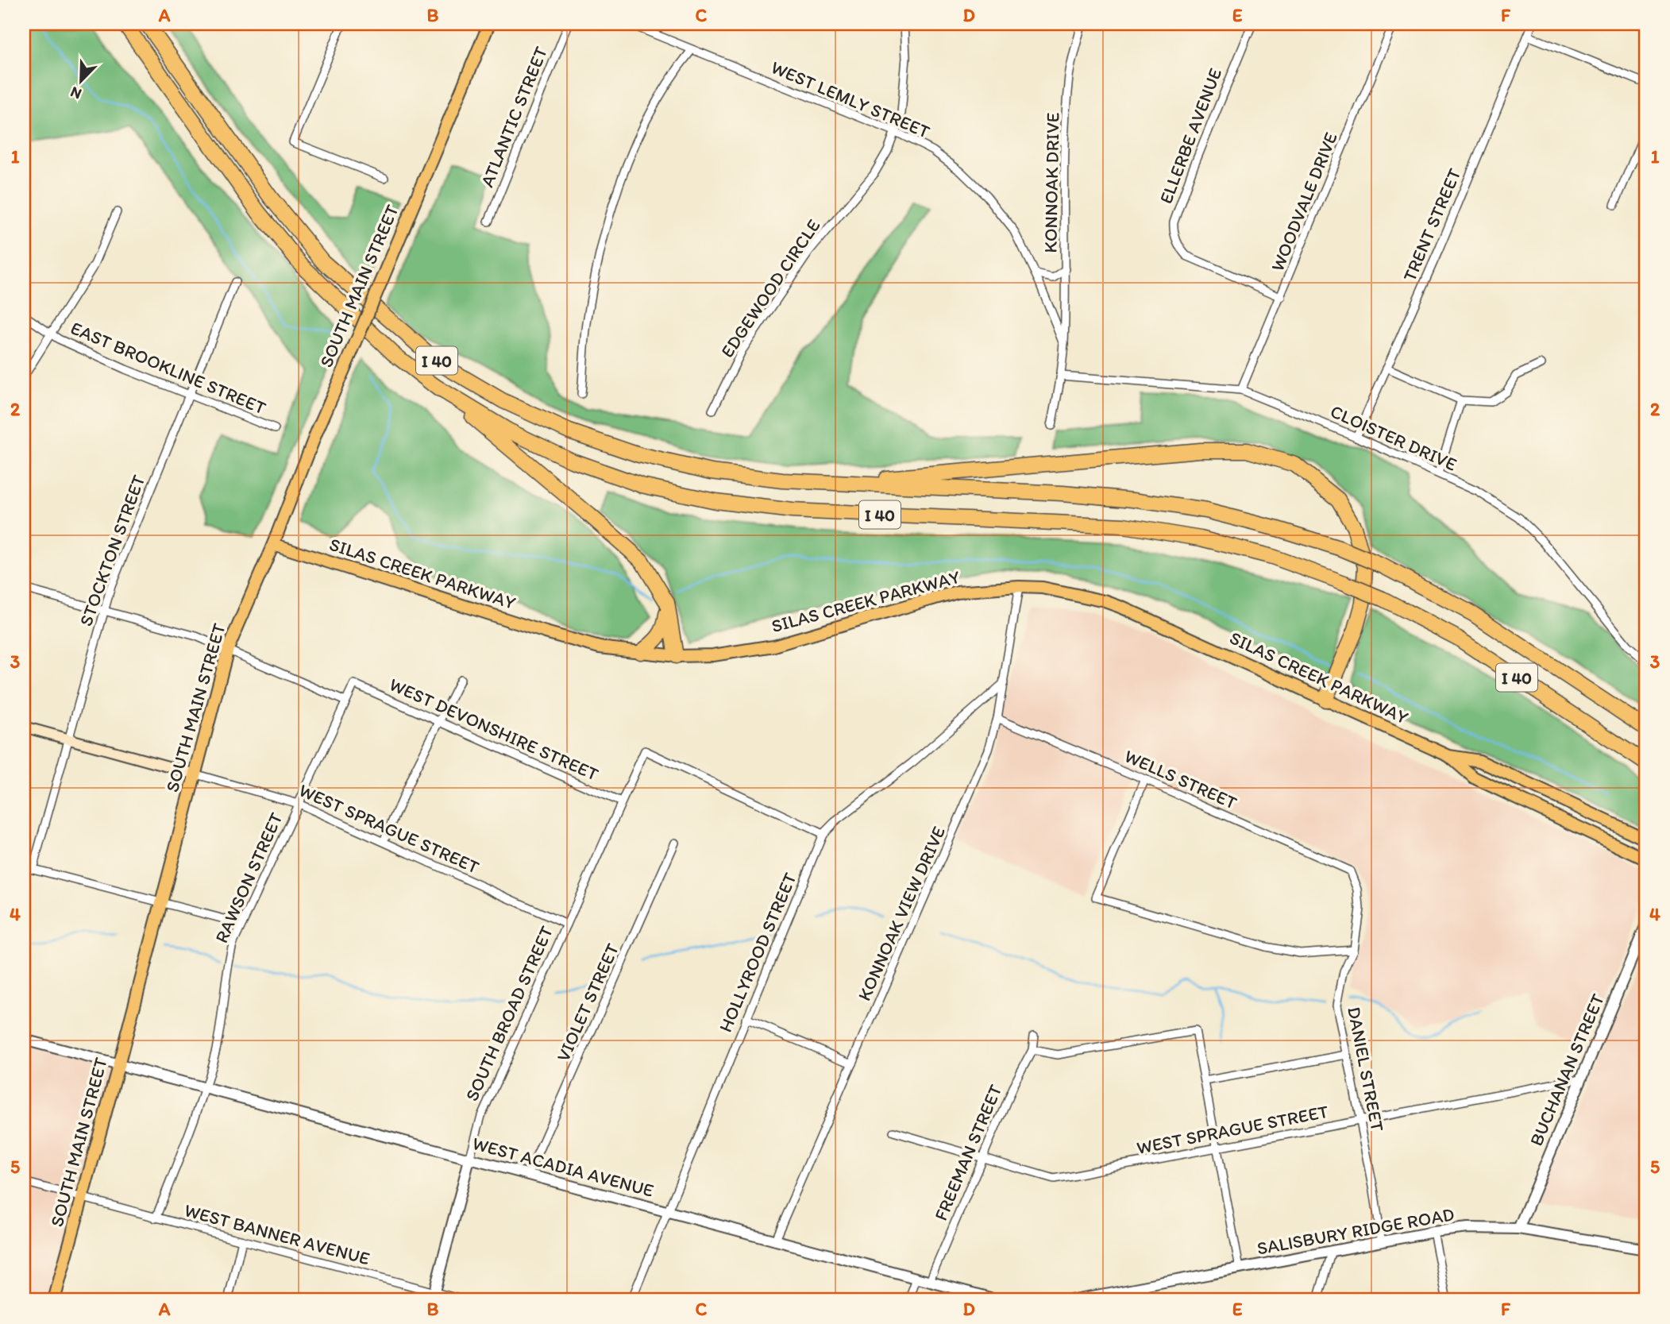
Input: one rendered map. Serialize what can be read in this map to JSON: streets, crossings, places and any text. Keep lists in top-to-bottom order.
{
  "streets": {
    "highway": ["I 40"],
    "main road": ["SOUTH MAIN STREET", "SILAS CREEK PARKWAY"],
    "street": [
      "WEST LEMLY STREET",
      "ATLANTIC STREET",
      "ELLERBE AVENUE",
      "KONNOAK DRIVE",
      "WOODVALE DRIVE",
      "TRENT STREET",
      "EDGEWOOD CIRCLE",
      "EAST BROOKLINE STREET",
      "CLOISTER DRIVE",
      "STOCKTON STREET",
      "WEST DEVONSHIRE STREET",
      "WELLS STREET",
      "WEST SPRAGUE STREET",
      "RAWSON STREET",
      "KONNOAK VIEW DRIVE",
      "HOLLYROOD STREET",
      "VIOLET STREET",
      "SOUTH BROAD STREET",
      "DANIEL STREET",
      "BUCHANAN STREET",
      "FREEMAN STREET",
      "WEST ACADIA AVENUE",
      "SALISBURY RIDGE ROAD",
      "WEST BANNER AVENUE"
    ]
  },
  "crossings": [
    ["WEST LEMLY STREET", "KONNOAK DRIVE"],
    ["WEST LEMLY STREET", "EDGEWOOD CIRCLE"],
    ["ELLERBE AVENUE", "WOODVALE DRIVE"],
    ["KONNOAK DRIVE", "CLOISTER DRIVE"],
    ["WOODVALE DRIVE", "CLOISTER DRIVE"],
    ["TRENT STREET", "CLOISTER DRIVE"],
    ["SOUTH MAIN STREET", "SILAS CREEK PARKWAY"],
    ["SOUTH MAIN STREET", "WEST SPRAGUE STREET"],
    ["SOUTH MAIN STREET", "WEST ACADIA AVENUE"],
    ["SOUTH MAIN STREET", "WEST BANNER AVENUE"],
    ["EAST BROOKLINE STREET", "STOCKTON STREET"],
    ["SILAS CREEK PARKWAY", "KONNOAK VIEW DRIVE"],
    ["WEST DEVONSHIRE STREET", "RAWSON STREET"],
    ["WEST DEVONSHIRE STREET", "SOUTH BROAD STREET"],
    ["WELLS STREET", "KONNOAK VIEW DRIVE"],
    ["WELLS STREET", "DANIEL STREET"],
    ["WEST SPRAGUE STREET", "RAWSON STREET"],
    ["WEST SPRAGUE STREET", "SOUTH BROAD STREET"],
    ["WEST SPRAGUE STREET", "DANIEL STREET"],
    ["WEST SPRAGUE STREET", "BUCHANAN STREET"],
    ["WEST SPRAGUE STREET", "FREEMAN STREET"],
    ["RAWSON STREET", "WEST ACADIA AVENUE"],
    ["RAWSON STREET", "WEST BANNER AVENUE"],
    ["KONNOAK VIEW DRIVE", "HOLLYROOD STREET"],
    ["KONNOAK VIEW DRIVE", "WEST ACADIA AVENUE"],
    ["HOLLYROOD STREET", "SOUTH BROAD STREET"],
    ["HOLLYROOD STREET", "WEST ACADIA AVENUE"],
    ["VIOLET STREET", "WEST ACADIA AVENUE"],
    ["SOUTH BROAD STREET", "WEST ACADIA AVENUE"],
    ["SOUTH BROAD STREET", "WEST BANNER AVENUE"],
    ["DANIEL STREET", "SALISBURY RIDGE ROAD"],
    ["BUCHANAN STREET", "SALISBURY RIDGE ROAD"],
    ["FREEMAN STREET", "WEST ACADIA AVENUE"]
  ],
  "north": "bottom left",
  "grid": {
    "columns": [
      "A",
      "B",
      "C",
      "D",
      "E",
      "F"
    ],
    "rows": [
      "1",
      "2",
      "3",
      "4",
      "5"
    ]
  }
}
